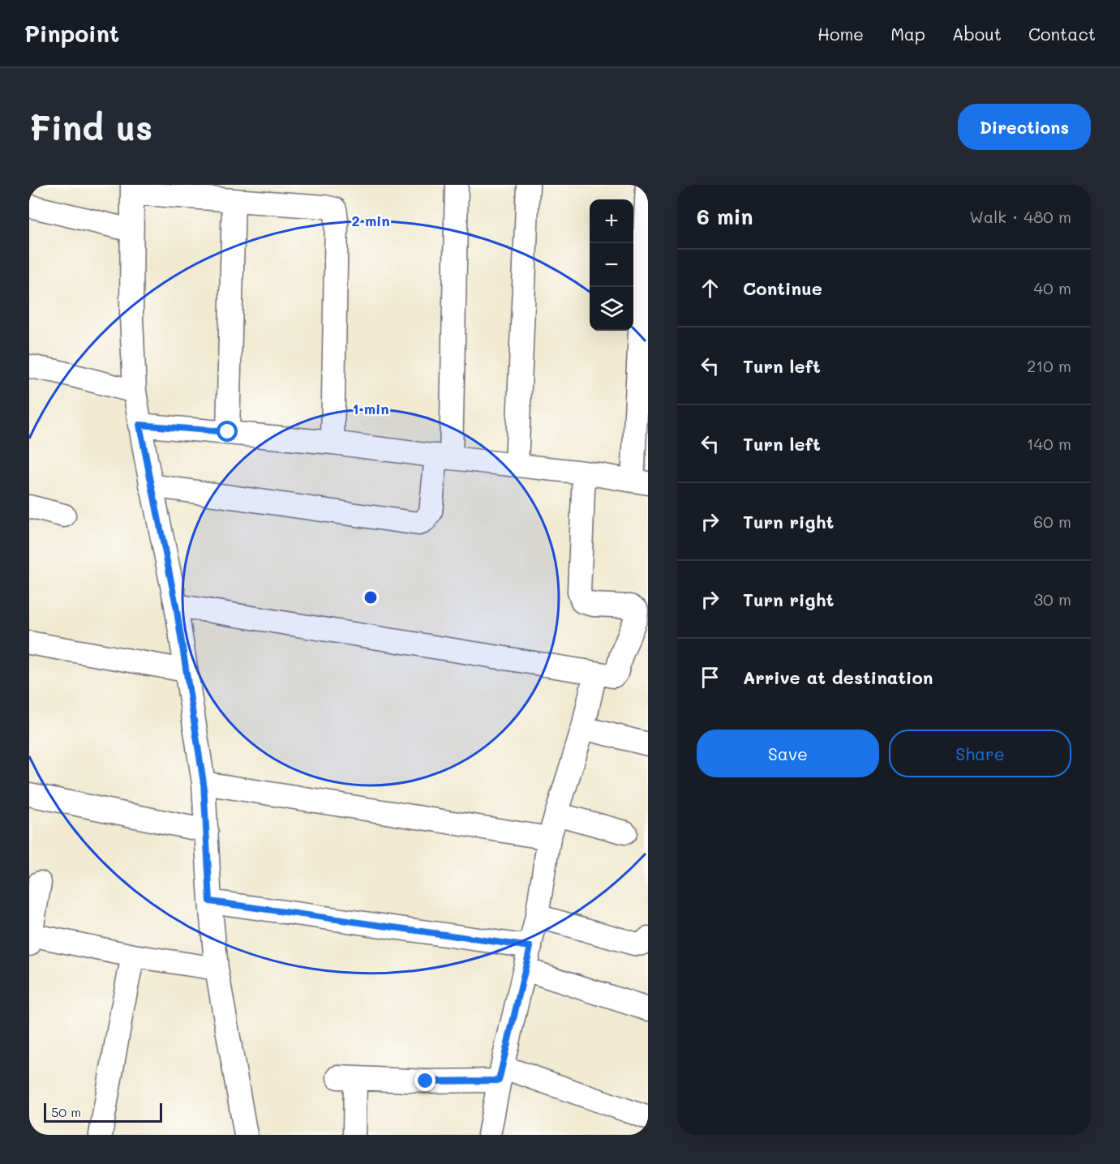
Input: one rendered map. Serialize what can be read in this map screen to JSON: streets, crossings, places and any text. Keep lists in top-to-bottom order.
{
  "scale_bar": "50 m",
  "page": {
    "header": "Pinpoint",
    "nav": [
      "Home",
      "Map",
      "About",
      "Contact"
    ],
    "buttons": [
      "Directions",
      ["Save", "Share"]
    ],
    "title": "Find us",
    "heading": ["6 min", "Walk · 480 m"],
    "map_buttons": ["+", "−"],
    "list": [
      ["Continue", "40 m"],
      ["Turn left", "210 m"],
      ["Turn left", "140 m"],
      ["Turn right", "60 m"],
      ["Turn right", "30 m"],
      "Arrive at destination"
    ],
    "scale": "50 m"
  },
  "rings": ["2 min", "1 min"]
}
